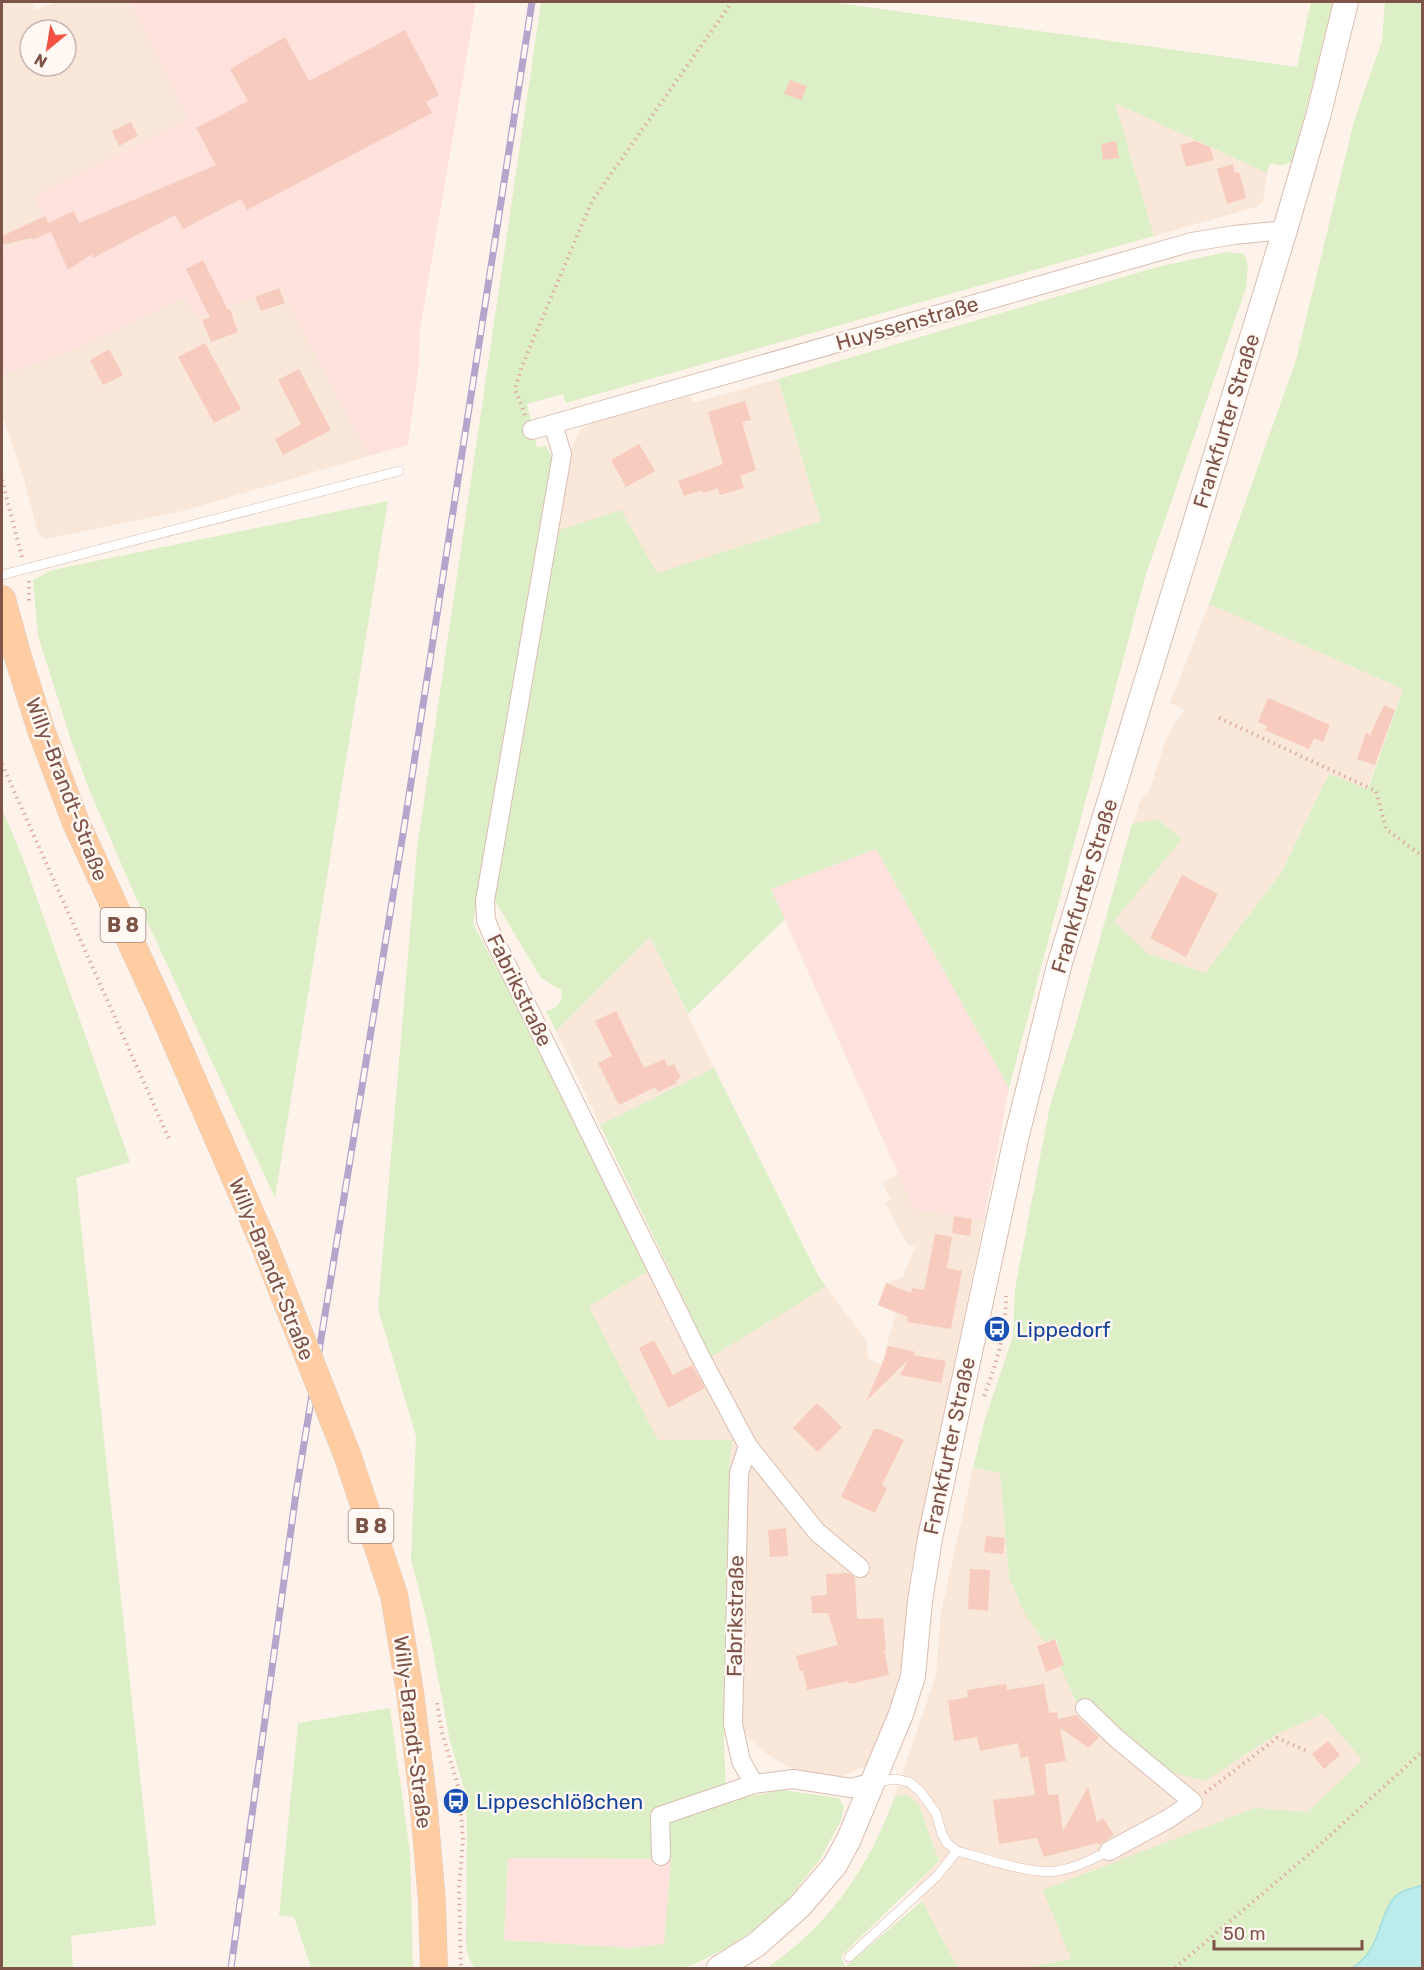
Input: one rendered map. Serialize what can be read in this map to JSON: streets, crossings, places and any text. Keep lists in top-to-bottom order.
{
  "streets": {
    "main road": ["Frankfurter Straße", "Willy-Brandt-Straße", "B 8"],
    "street": ["Huyssenstraße", "Fabrikstraße"]
  },
  "crossings": [
    ["Huyssenstraße", "Frankfurter Straße"],
    ["Huyssenstraße", "Fabrikstraße"]
  ],
  "places": {
    "bus stop": ["Lippedorf", "Lippeschlößchen"]
  },
  "scale_bar": "50 m",
  "north": "bottom left"
}
